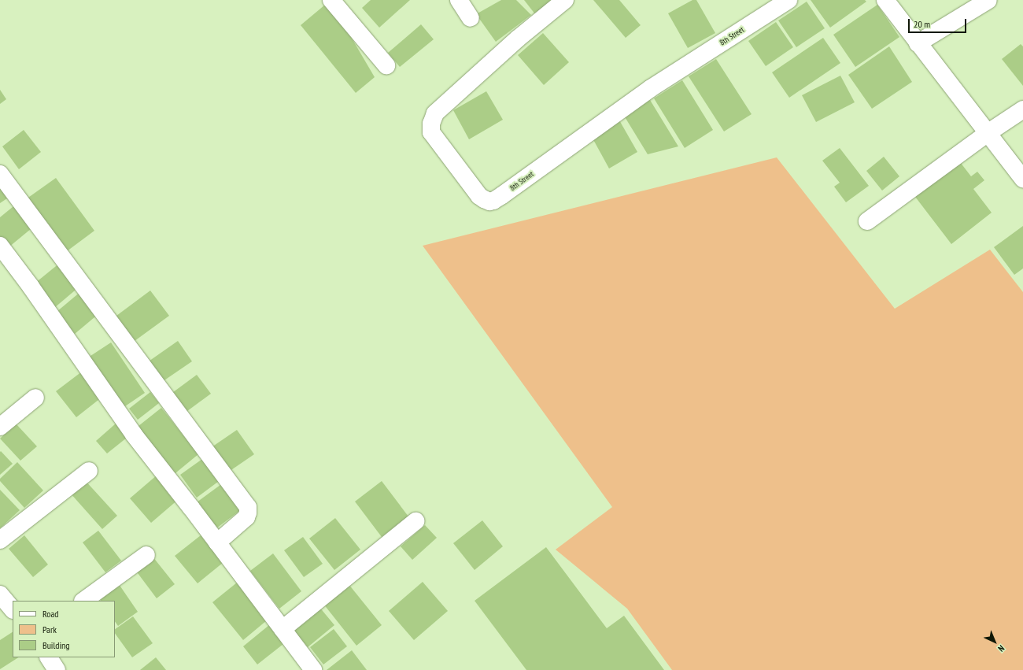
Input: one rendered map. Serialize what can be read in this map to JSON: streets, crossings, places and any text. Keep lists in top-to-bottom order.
{
  "streets": {
    "street": ["8th Street"]
  },
  "legend": ["Road", "Park", "Building"],
  "scale_bar": "20 m",
  "north": "bottom right"
}
